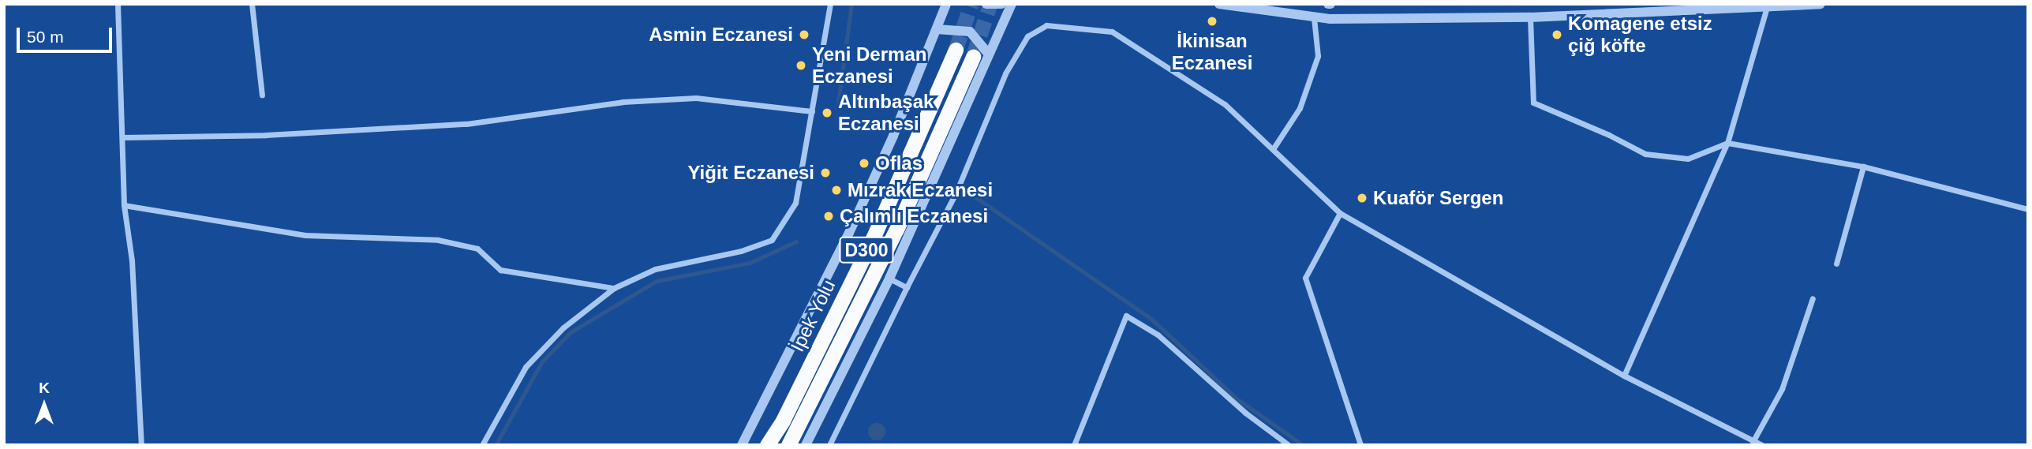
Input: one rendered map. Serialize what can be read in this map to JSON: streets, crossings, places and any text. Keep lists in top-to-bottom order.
{
  "streets": {
    "highway": ["D300", "İpek Yolu"]
  },
  "places": [
    "İkinisan Eczanesi",
    "Asmin Eczanesi",
    "Komagene etsiz çiğ köfte",
    "Yeni Derman Eczanesi",
    "Altınbaşak Eczanesi",
    "Oflas",
    "Yiğit Eczanesi",
    "Mızrak Eczanesi",
    "Kuaför Sergen",
    "Çalımlı Eczanesi"
  ],
  "scale_bar": "50 m",
  "north": "top"
}
